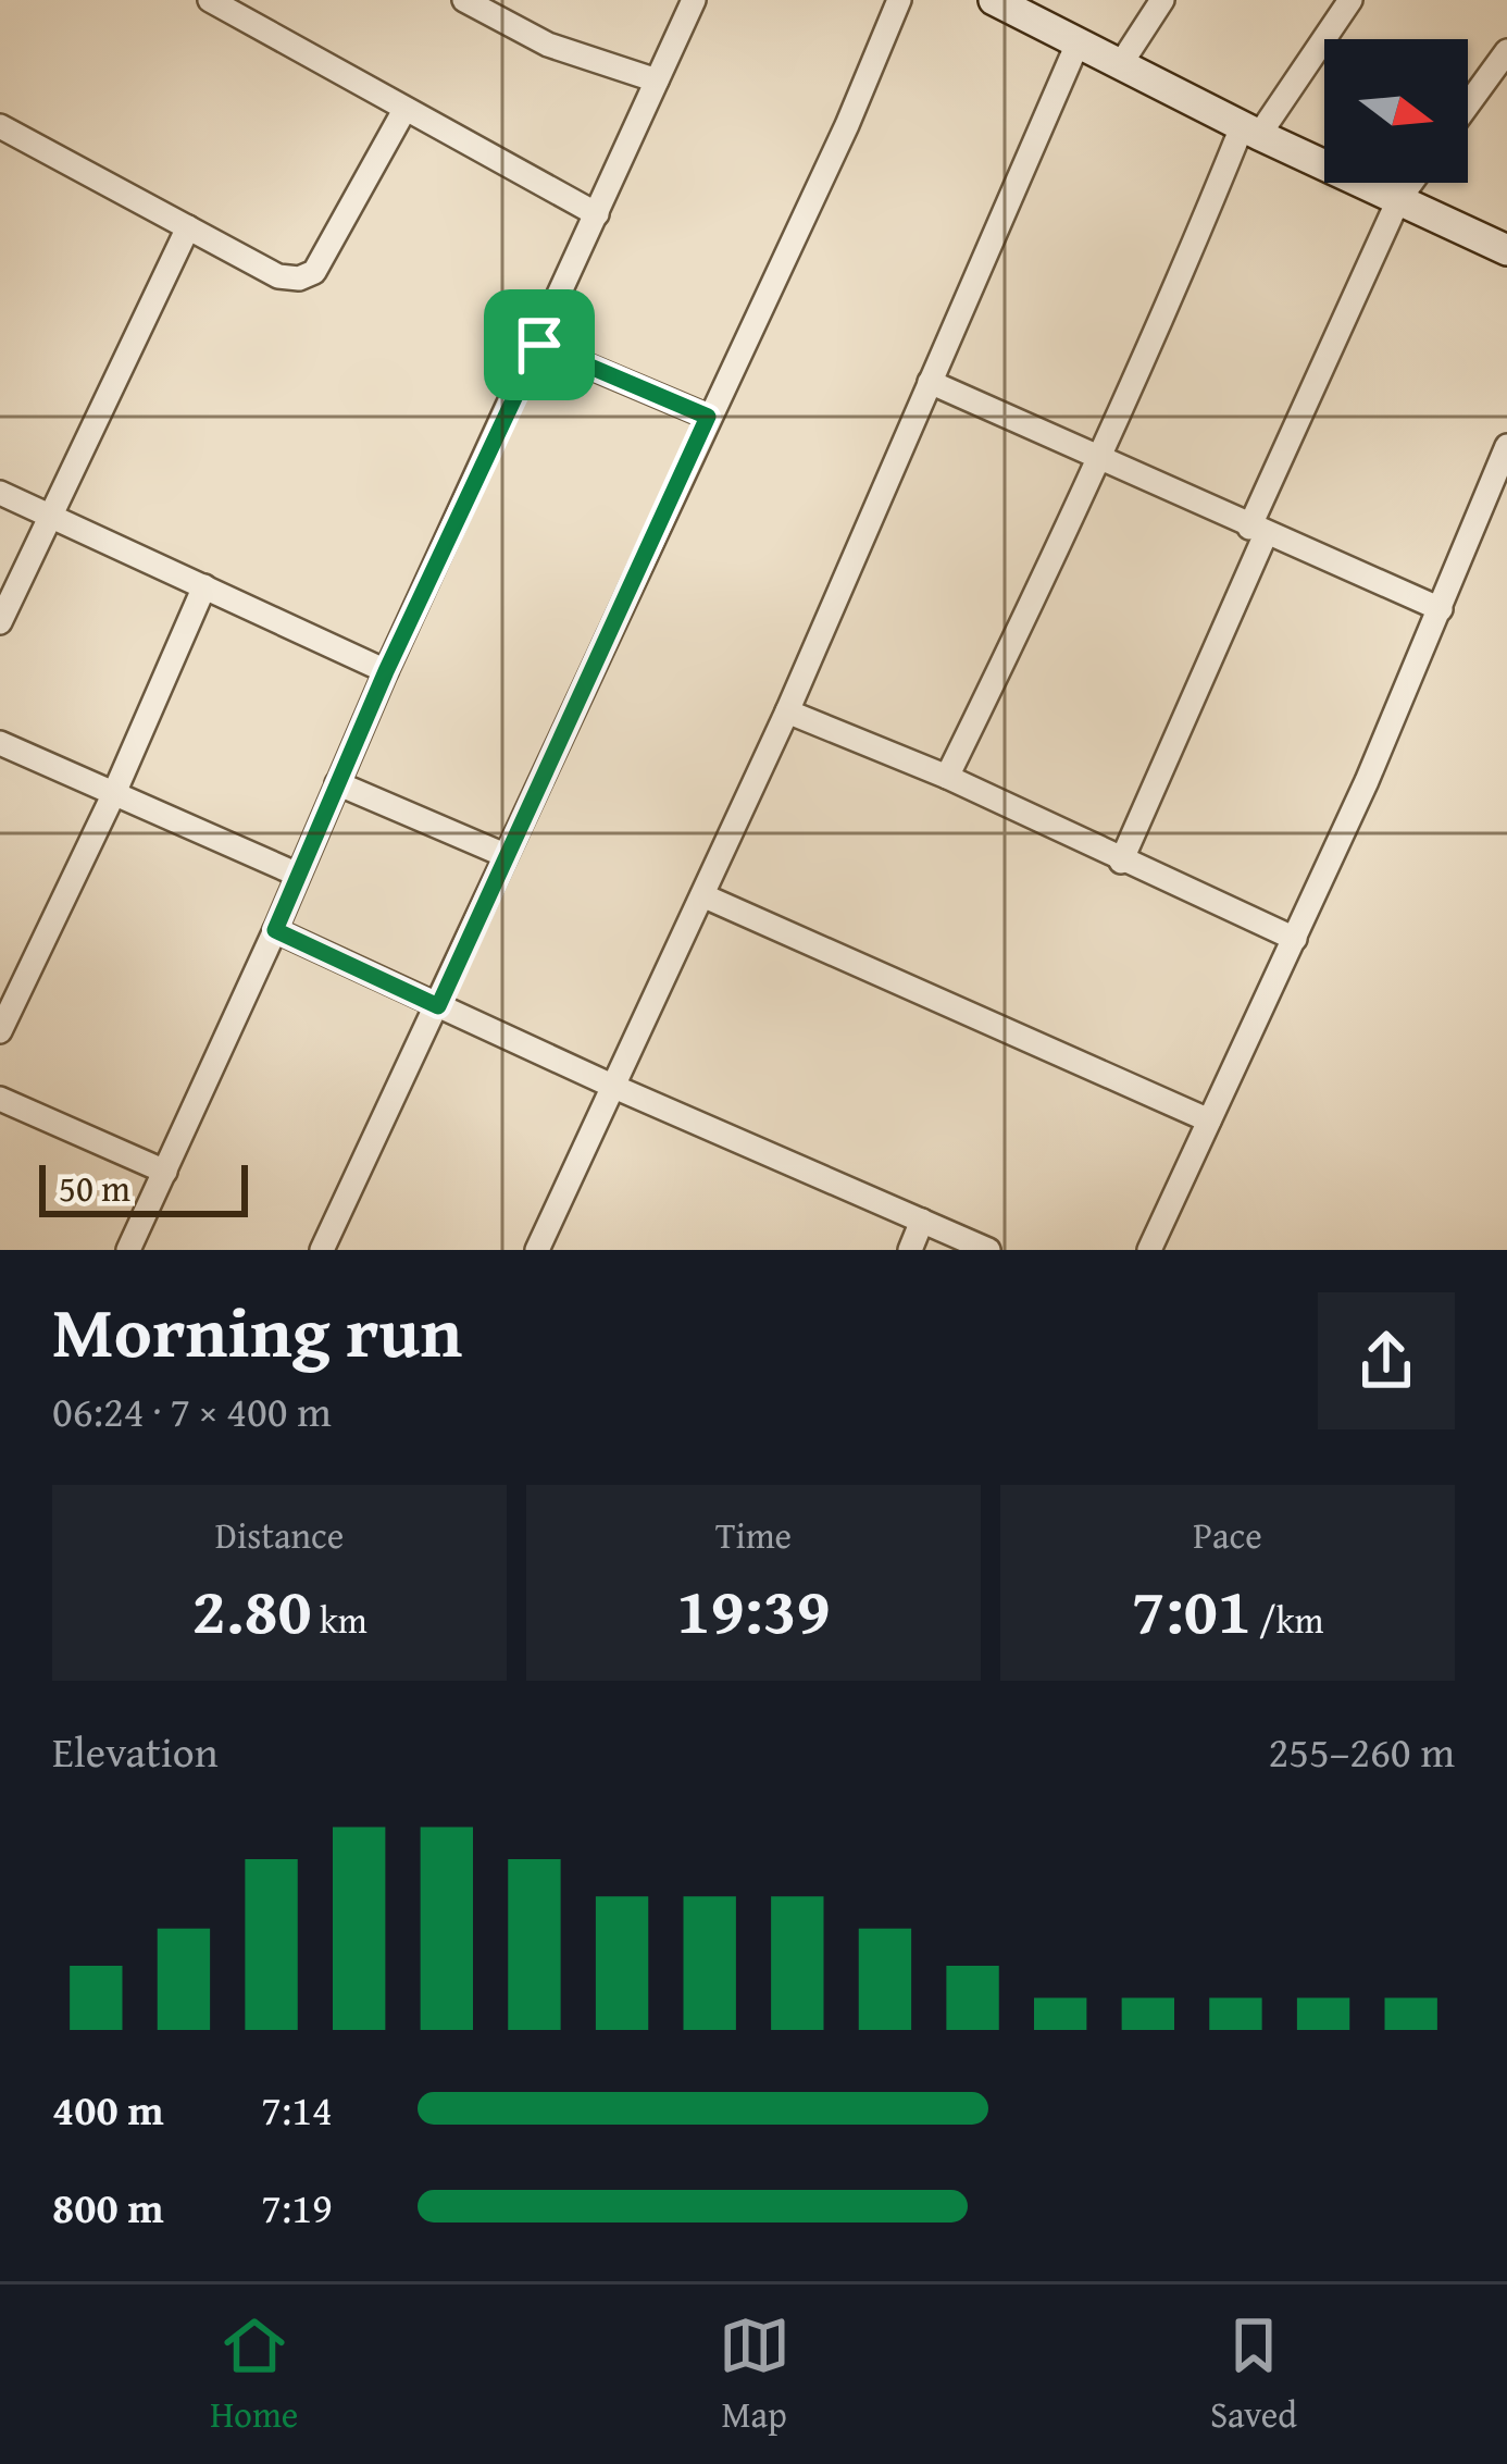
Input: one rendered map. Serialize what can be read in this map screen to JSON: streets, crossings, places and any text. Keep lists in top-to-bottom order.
{
  "scale_bar": "50 m",
  "north": "right",
  "page": {
    "scale": "50 m",
    "heading": ["Morning run", "06:24 · 7 × 400 m"],
    "stats": [
      ["Distance", "2.80 km"],
      ["Time", "19:39"],
      ["Pace", "7:01 /km"]
    ],
    "chart": ["Elevation", "255–260 m"],
    "list": [
      {
        "name": "400 m",
        "note": "7:14"
      },
      {
        "name": "800 m",
        "note": "7:19"
      }
    ],
    "tabs": ["Home", "Map", "Saved"]
  }
}
